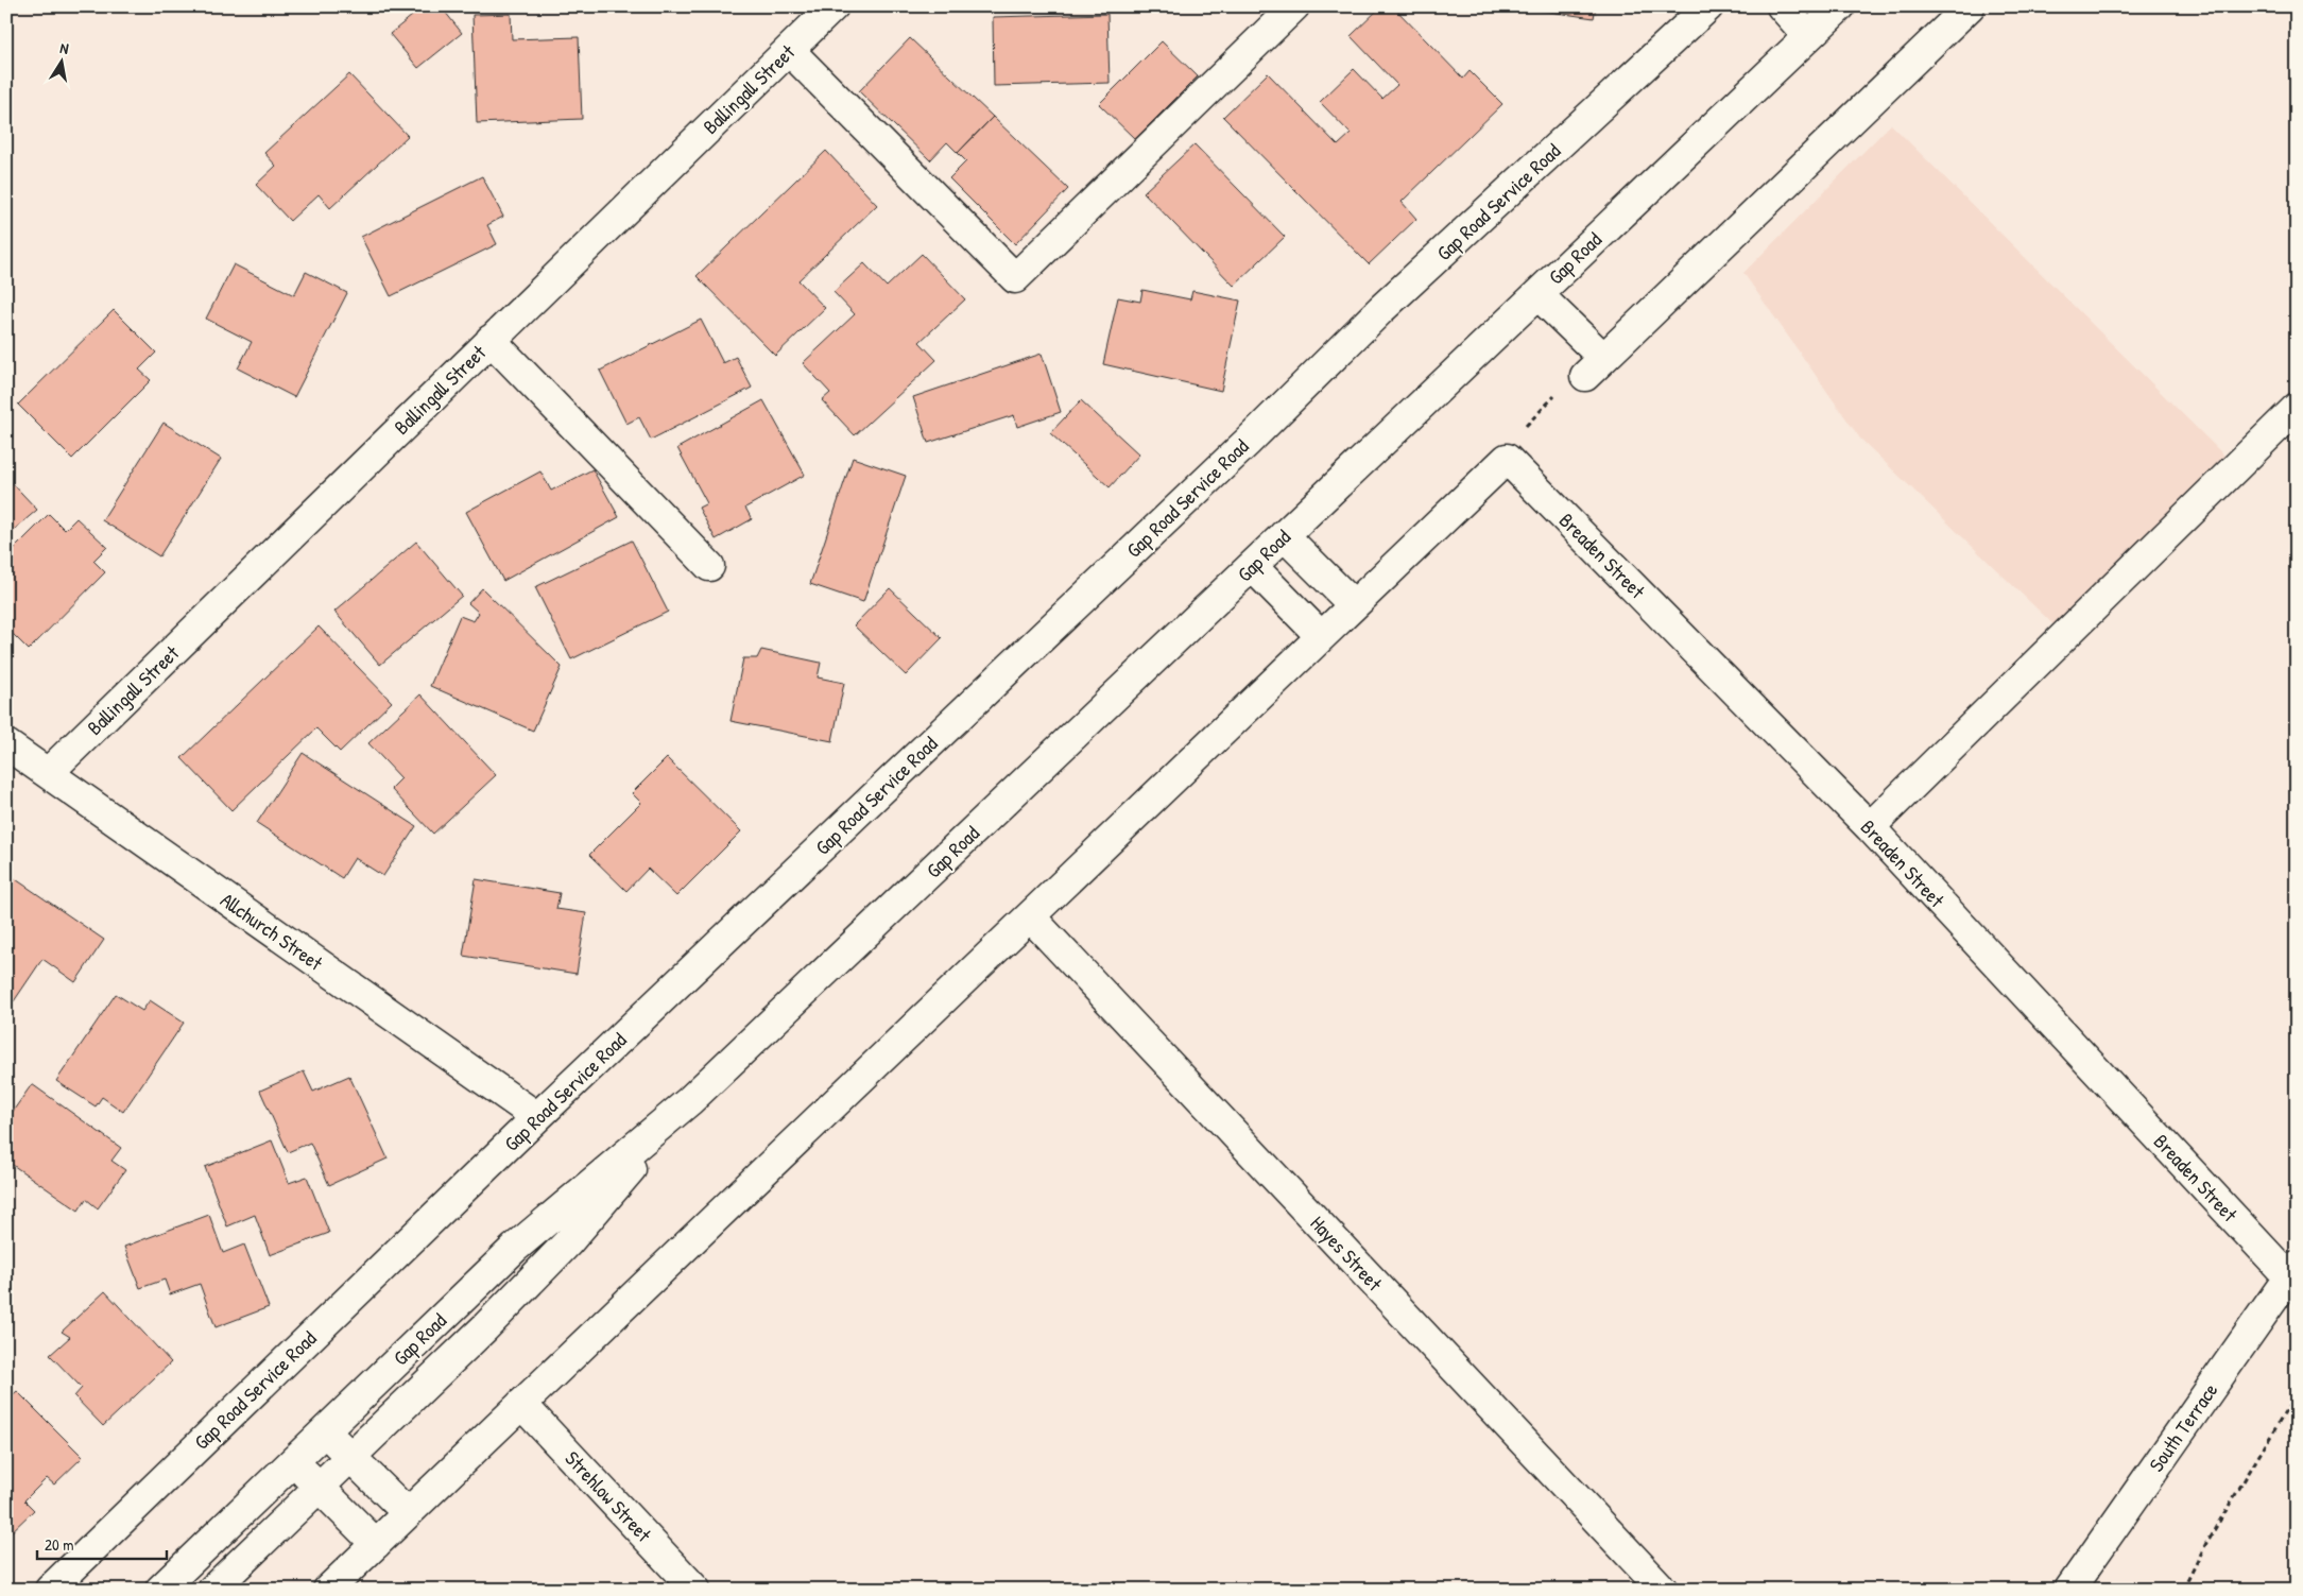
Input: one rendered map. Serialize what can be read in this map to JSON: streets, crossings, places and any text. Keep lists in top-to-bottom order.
{
  "streets": {
    "street": [
      "Ballingall Street",
      "Gap Road Service Road",
      "Gap Road",
      "Breaden Street",
      "Allchurch Street",
      "Hayes Street",
      "South Terrace",
      "Strehlow Street"
    ]
  },
  "crossings": [
    ["Ballingall Street", "Allchurch Street"],
    ["Gap Road Service Road", "Allchurch Street"],
    ["Breaden Street", "South Terrace"]
  ],
  "scale_bar": "20 m",
  "north": "top"
}
